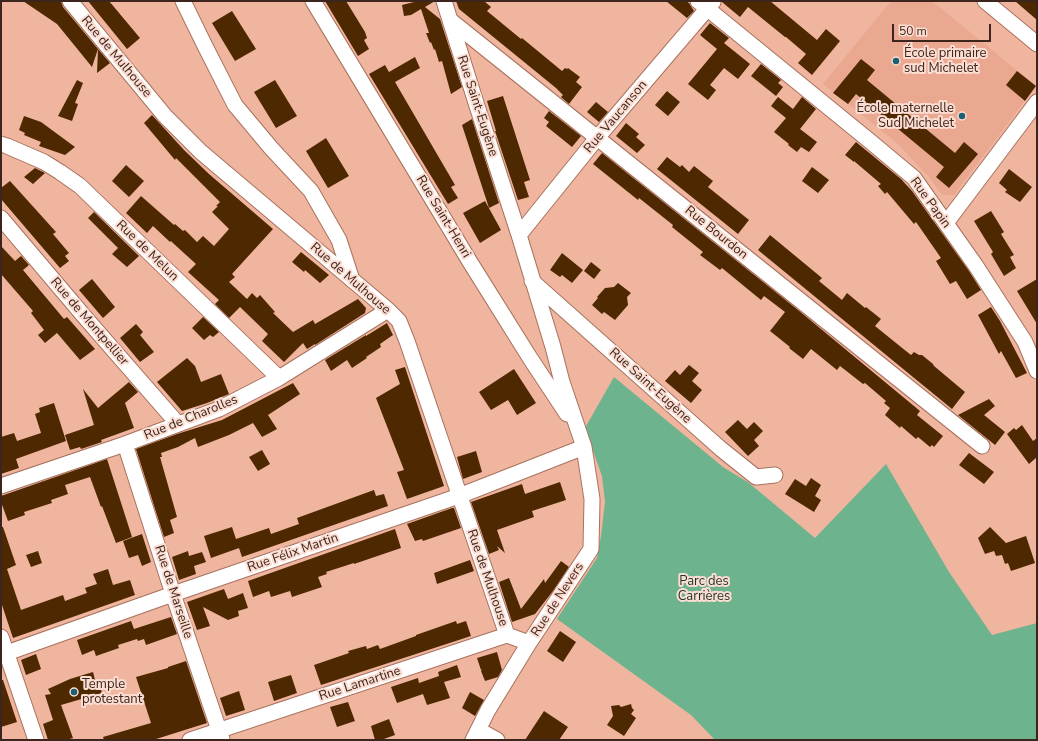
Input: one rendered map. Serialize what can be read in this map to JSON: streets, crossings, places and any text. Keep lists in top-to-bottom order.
{
  "streets": {
    "street": [
      "Rue de Mulhouse",
      "Rue Saint-Eugène",
      "Rue Vaucanson",
      "Rue Papin",
      "Rue Saint-Henri",
      "Rue Bourdon",
      "Rue de Melun",
      "Rue de Montpellier",
      "Rue de Charolles",
      "Rue Félix Martin",
      "Rue de Marseille",
      "Rue de Nevers",
      "Rue Lamartine"
    ]
  },
  "crossings": [
    ["Rue de Mulhouse", "Rue de Charolles"],
    ["Rue de Mulhouse", "Rue Félix Martin"],
    ["Rue de Mulhouse", "Rue Lamartine"],
    ["Rue Saint-Eugène", "Rue Vaucanson"],
    ["Rue Saint-Eugène", "Rue Saint-Henri"],
    ["Rue Saint-Eugène", "Rue Bourdon"],
    ["Rue Saint-Eugène", "Rue Félix Martin"],
    ["Rue Saint-Eugène", "Rue de Nevers"],
    ["Rue Vaucanson", "Rue Papin"],
    ["Rue Vaucanson", "Rue Bourdon"],
    ["Rue de Melun", "Rue de Charolles"],
    ["Rue de Montpellier", "Rue de Charolles"],
    ["Rue de Charolles", "Rue de Marseille"],
    ["Rue Félix Martin", "Rue de Marseille"],
    ["Rue Félix Martin", "Rue de Nevers"],
    ["Rue de Marseille", "Rue Lamartine"]
  ],
  "parks": ["Parc des Carrières"],
  "places": ["École primaire sud Michelet", "École maternelle Sud Michelet", "Temple protestant"],
  "scale_bar": "50 m"
}
